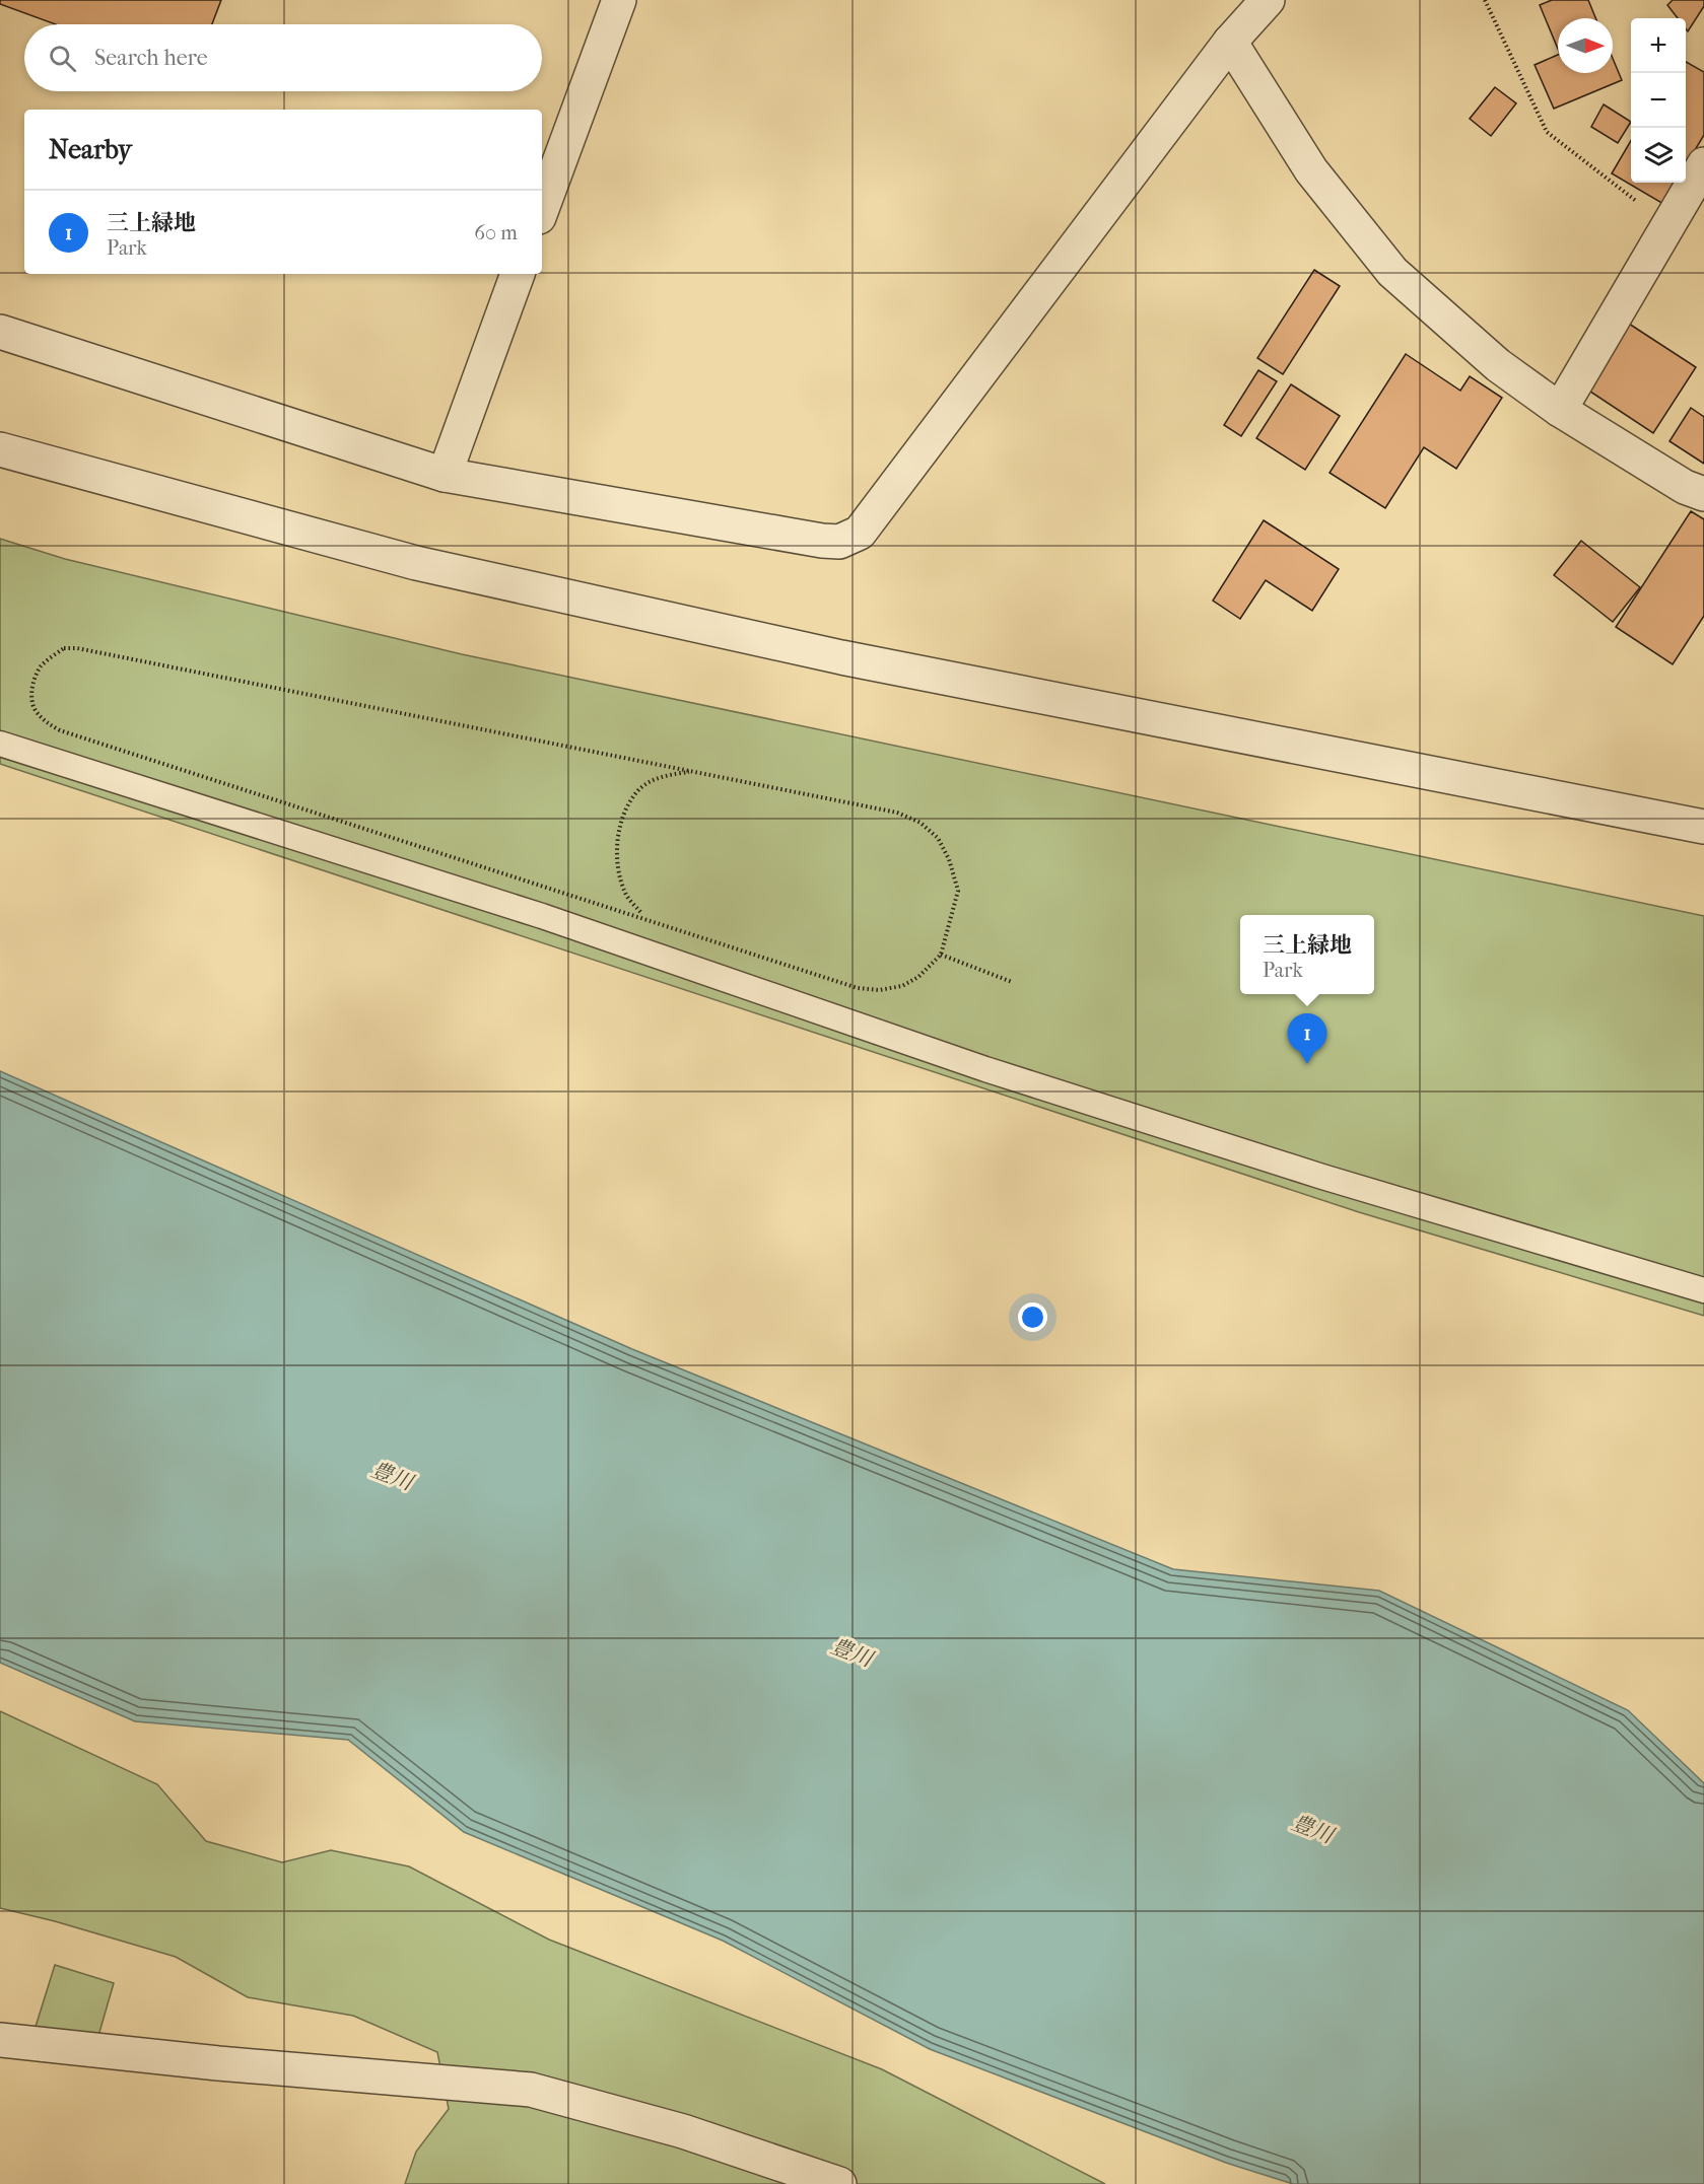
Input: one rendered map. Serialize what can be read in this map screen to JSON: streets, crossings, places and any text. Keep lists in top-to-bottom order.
{
  "water": ["豊川"],
  "north": "right",
  "page": {
    "map_buttons": ["+", "−"],
    "search": "Search here",
    "heading": "Nearby",
    "list": [
      {
        "mark": "1",
        "name": "三上緑地",
        "note": "Park",
        "value": "60 m"
      }
    ],
    "popup": ["三上緑地", "Park"],
    "pins": "1"
  }
}
